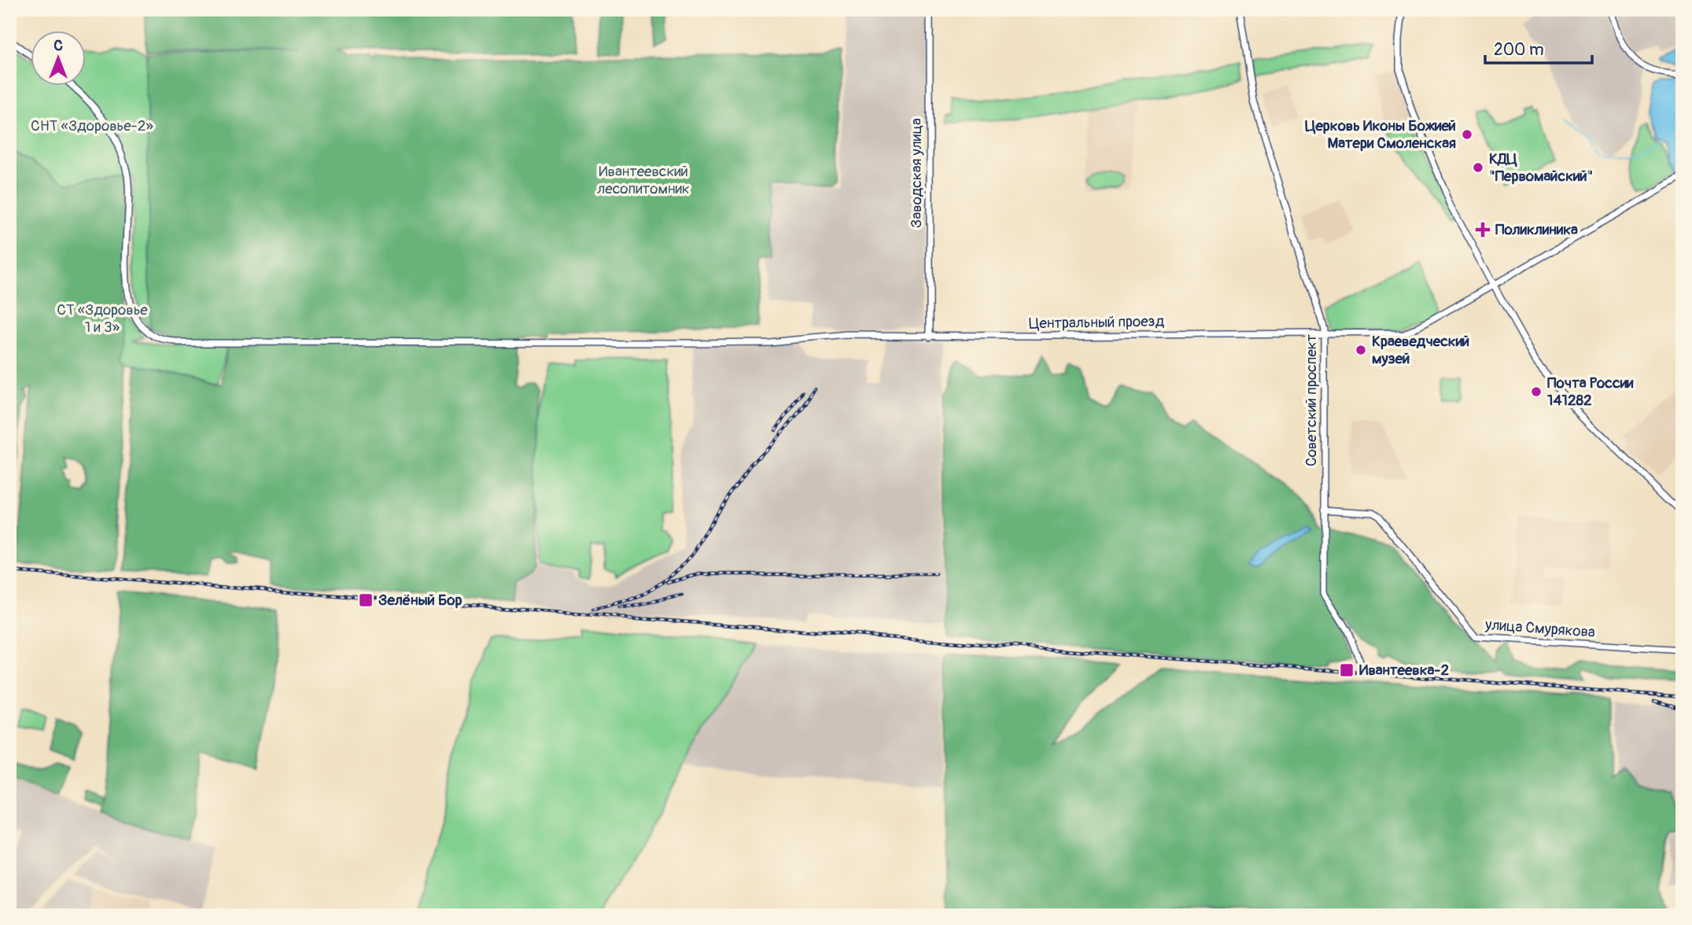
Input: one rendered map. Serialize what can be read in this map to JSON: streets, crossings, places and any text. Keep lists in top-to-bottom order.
{
  "streets": {
    "main road": [
      "Заводская улица",
      "Центральный проезд",
      "Советский проспект",
      "улица Смурякова"
    ]
  },
  "crossings": [
    ["Заводская улица", "Центральный проезд"],
    ["Центральный проезд", "Советский проспект"],
    ["Советский проспект", "улица Смурякова"]
  ],
  "parks": ["СНТ «Здоровье-2»", "Ивантеевский лесопитомник", "СТ «Здоровье 1 и 3»"],
  "places": {
    "other": [
      "Церковь Иконы Божией Матери Смоленская",
      "КДЦ \"Первомайский\"",
      "Краеведческий музей",
      "Почта России 141282"
    ],
    "health": ["Поликлиника"],
    "transit": ["Зелёный Бор", "Ивантеевка-2"]
  },
  "scale_bar": "200 m",
  "north": "top"
}
